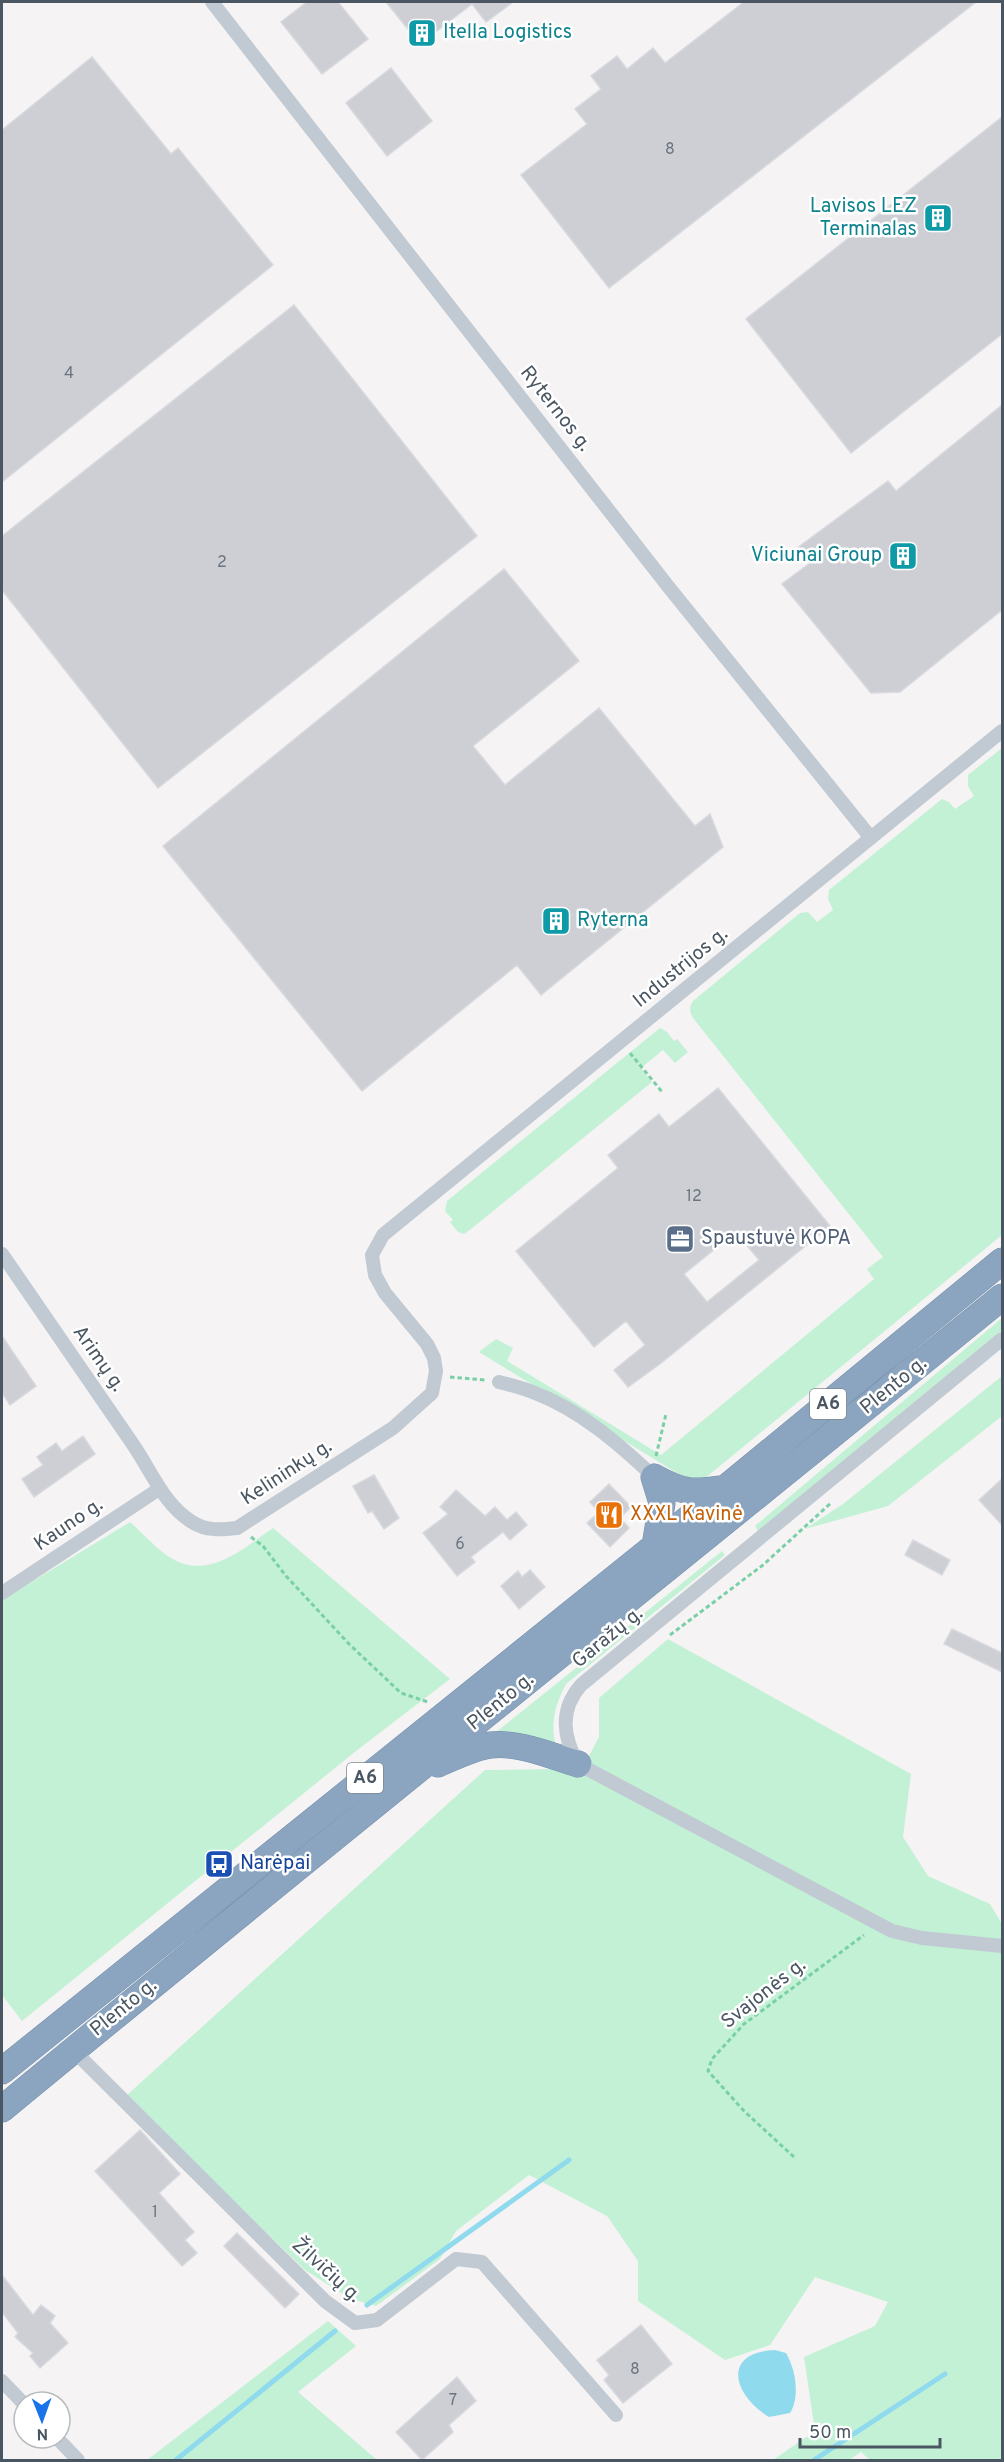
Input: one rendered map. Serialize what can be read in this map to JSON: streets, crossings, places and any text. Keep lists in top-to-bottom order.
{
  "streets": {
    "highway": ["Plento g.", "A6"],
    "street": [
      "Ryternos g.",
      "Industrijos g.",
      "Arimų g.",
      "Kelininkų g.",
      "Kauno g.",
      "Garažų g.",
      "Žilvičių g."
    ],
    "path": ["Svajonės g."]
  },
  "crossings": [
    ["Ryternos g.", "Industrijos g."],
    ["Industrijos g.", "Kelininkų g."],
    ["Arimų g.", "Kelininkų g."],
    ["Arimų g.", "Kauno g."],
    ["Plento g.", "Žilvičių g."],
    ["Kelininkų g.", "Kauno g."]
  ],
  "places": {
    "building": [
      "Itella Logistics",
      "Lavisos LEZ Terminalas",
      "Viciunai Group",
      "Ryterna"
    ],
    "office": ["Spaustuvė KOPA"],
    "restaurant": ["XXXL Kavinė"],
    "bus stop": ["Narėpai"]
  },
  "house_numbers": [
    "8",
    "4",
    "2",
    "12",
    "6",
    "1",
    "8",
    "7"
  ],
  "scale_bar": "50 m",
  "north": "bottom"
}
